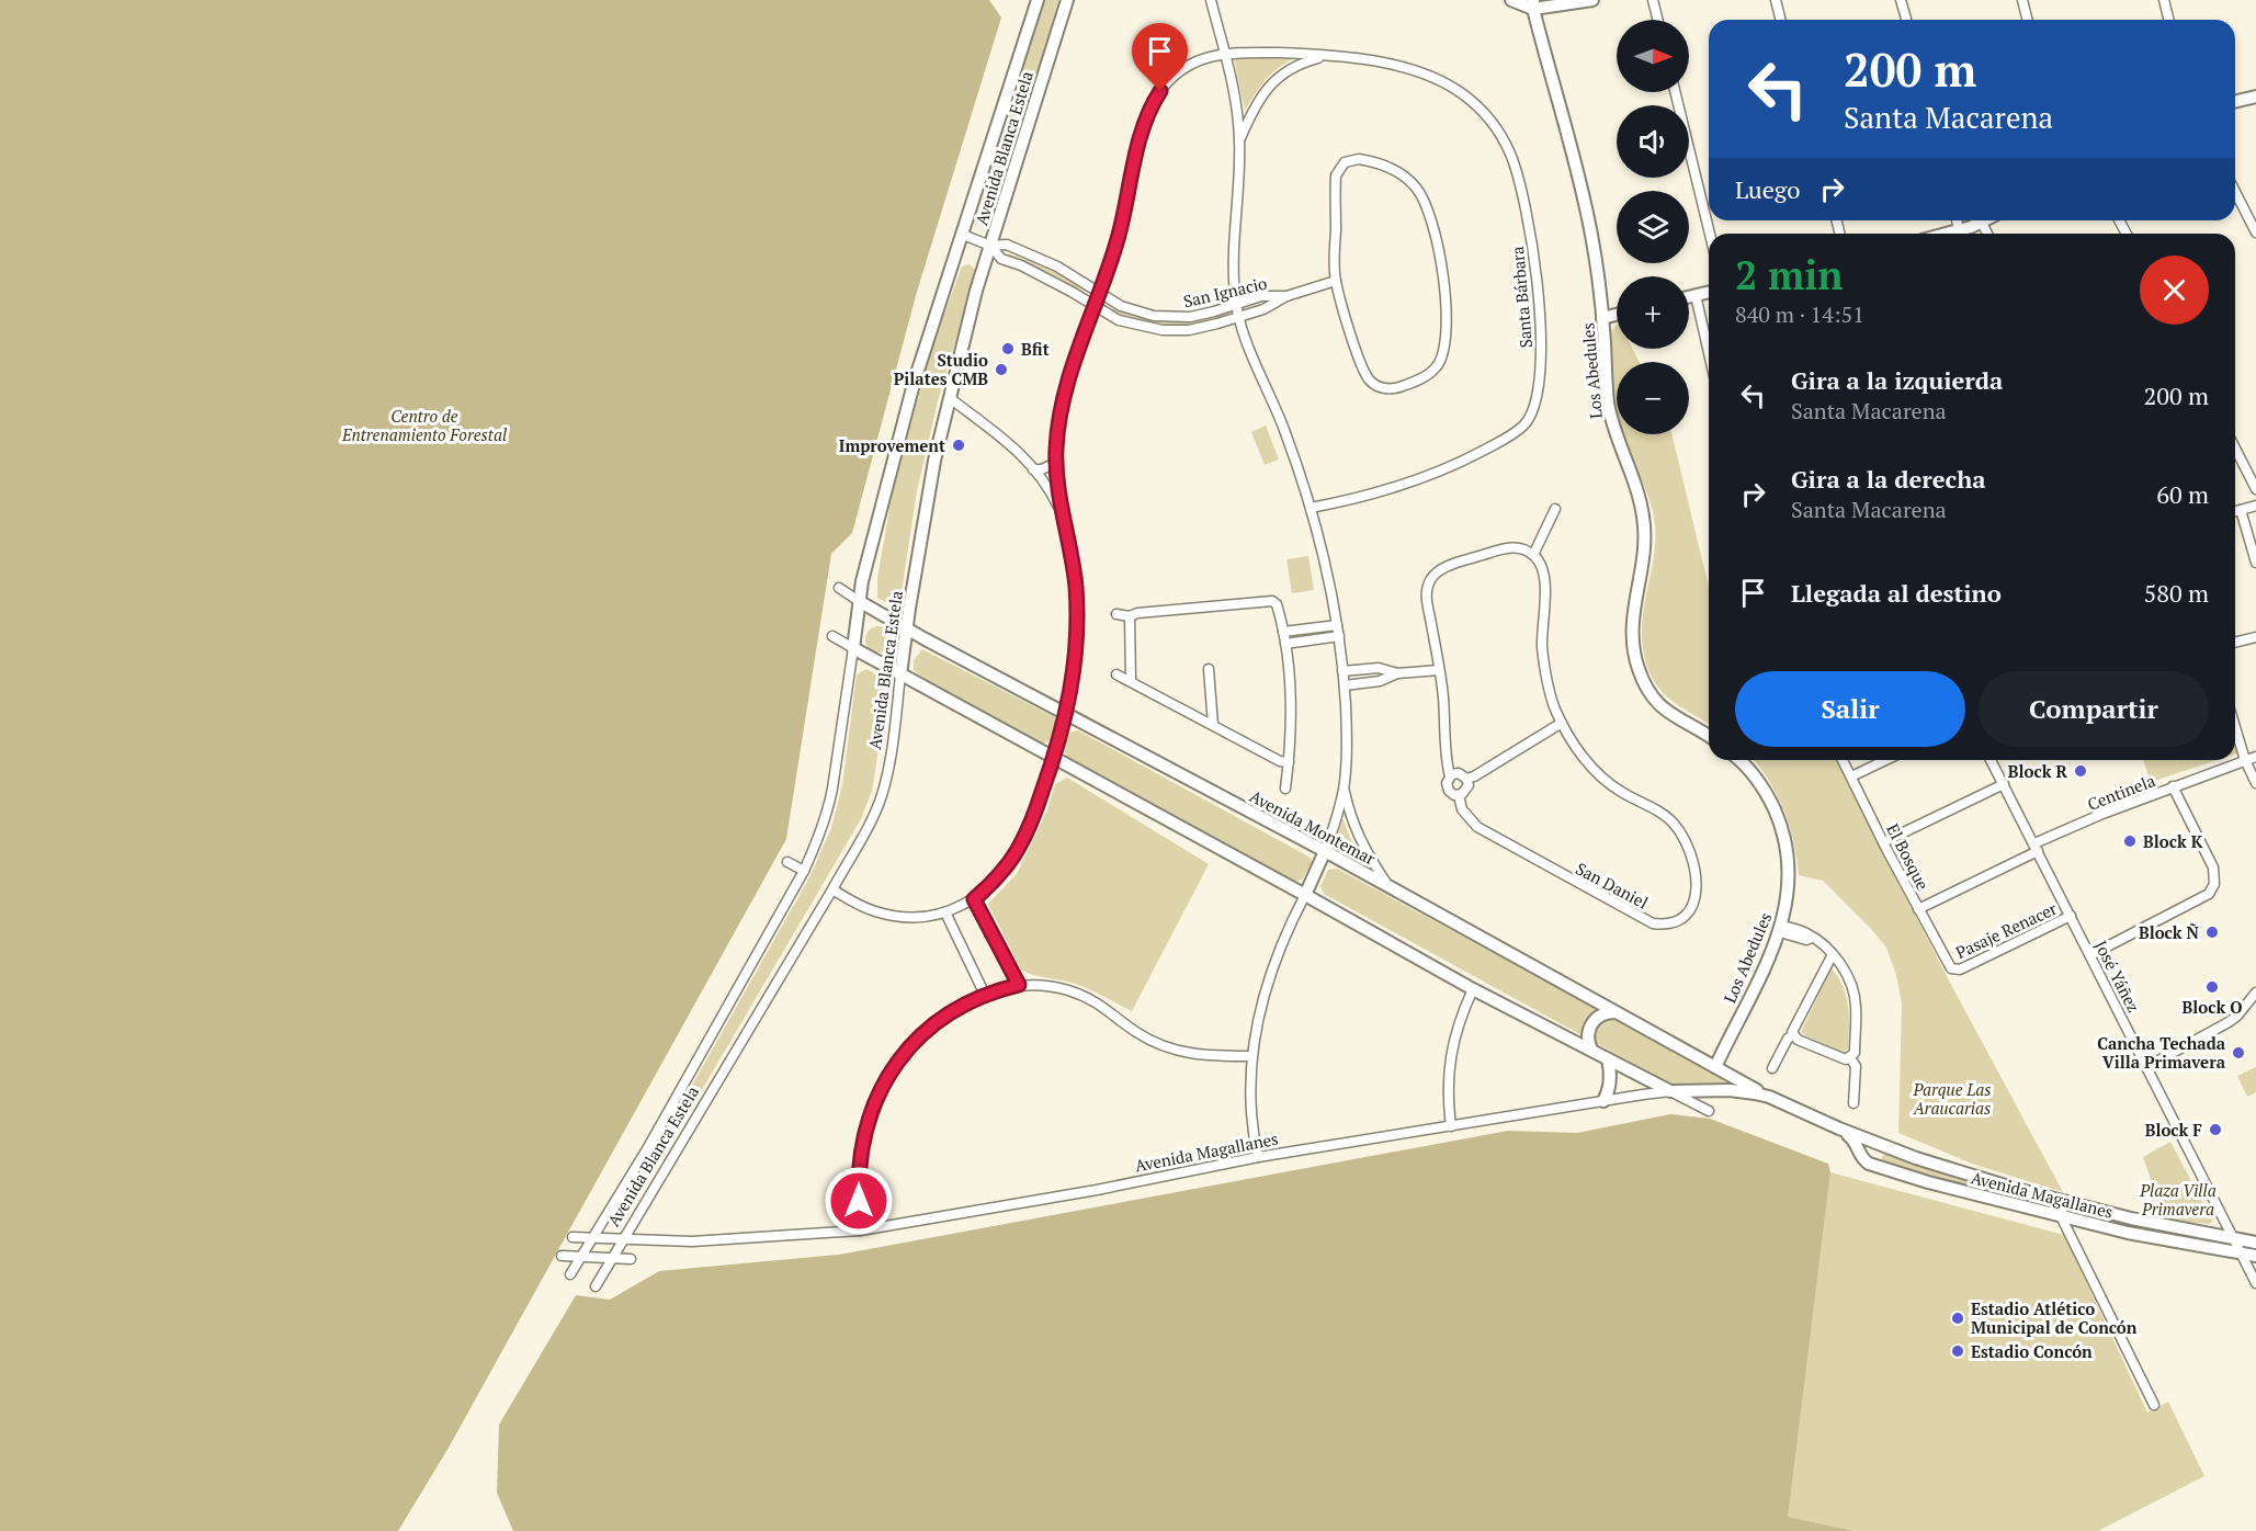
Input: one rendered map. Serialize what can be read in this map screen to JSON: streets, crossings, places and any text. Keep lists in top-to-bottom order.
{
  "streets": {
    "main road": [
      "Avenida Blanca Estela",
      "Los Abedules",
      "Avenida Montemar",
      "Avenida Magallanes"
    ],
    "street": [
      "San Ignacio",
      "Santa Bárbara",
      "Centinela",
      "El Bosque",
      "San Daniel",
      "Pasaje Renacer",
      "José Yáñez"
    ]
  },
  "crossings": [
    ["Avenida Blanca Estela", "San Ignacio"],
    ["Avenida Blanca Estela", "Avenida Montemar"],
    ["Avenida Blanca Estela", "Avenida Magallanes"],
    ["San Ignacio", "Santa Bárbara"],
    ["Los Abedules", "Avenida Montemar"],
    ["Centinela", "El Bosque"],
    ["Centinela", "José Yáñez"],
    ["Avenida Montemar", "Avenida Magallanes"],
    ["El Bosque", "Pasaje Renacer"],
    ["Pasaje Renacer", "José Yáñez"],
    ["José Yáñez", "Avenida Magallanes"]
  ],
  "parks": ["Centro de Entrenamiento Forestal", "Parque Las Araucarias", "Plaza Villa Primavera"],
  "places": [
    "Bfit",
    "Studio Pilates CMB",
    "Improvement",
    "Block R",
    "Block K",
    "Block Ñ",
    "Block O",
    "Cancha Techada Villa Primavera",
    "Block F",
    "Estadio Atlético Municipal de Concón",
    "Estadio Concón"
  ],
  "north": "right",
  "page": {
    "map_buttons": ["+", "−"],
    "turn": ["200 m", "Santa Macarena"],
    "then": "Luego",
    "heading": ["2 min", "840 m · 14:51"],
    "list": [
      {
        "name": "Gira a la izquierda",
        "note": "Santa Macarena",
        "value": "200 m"
      },
      {
        "name": "Gira a la derecha",
        "note": "Santa Macarena",
        "value": "60 m"
      },
      {
        "name": "Llegada al destino",
        "value": "580 m"
      }
    ],
    "buttons": ["Salir", "Compartir"]
  }
}
